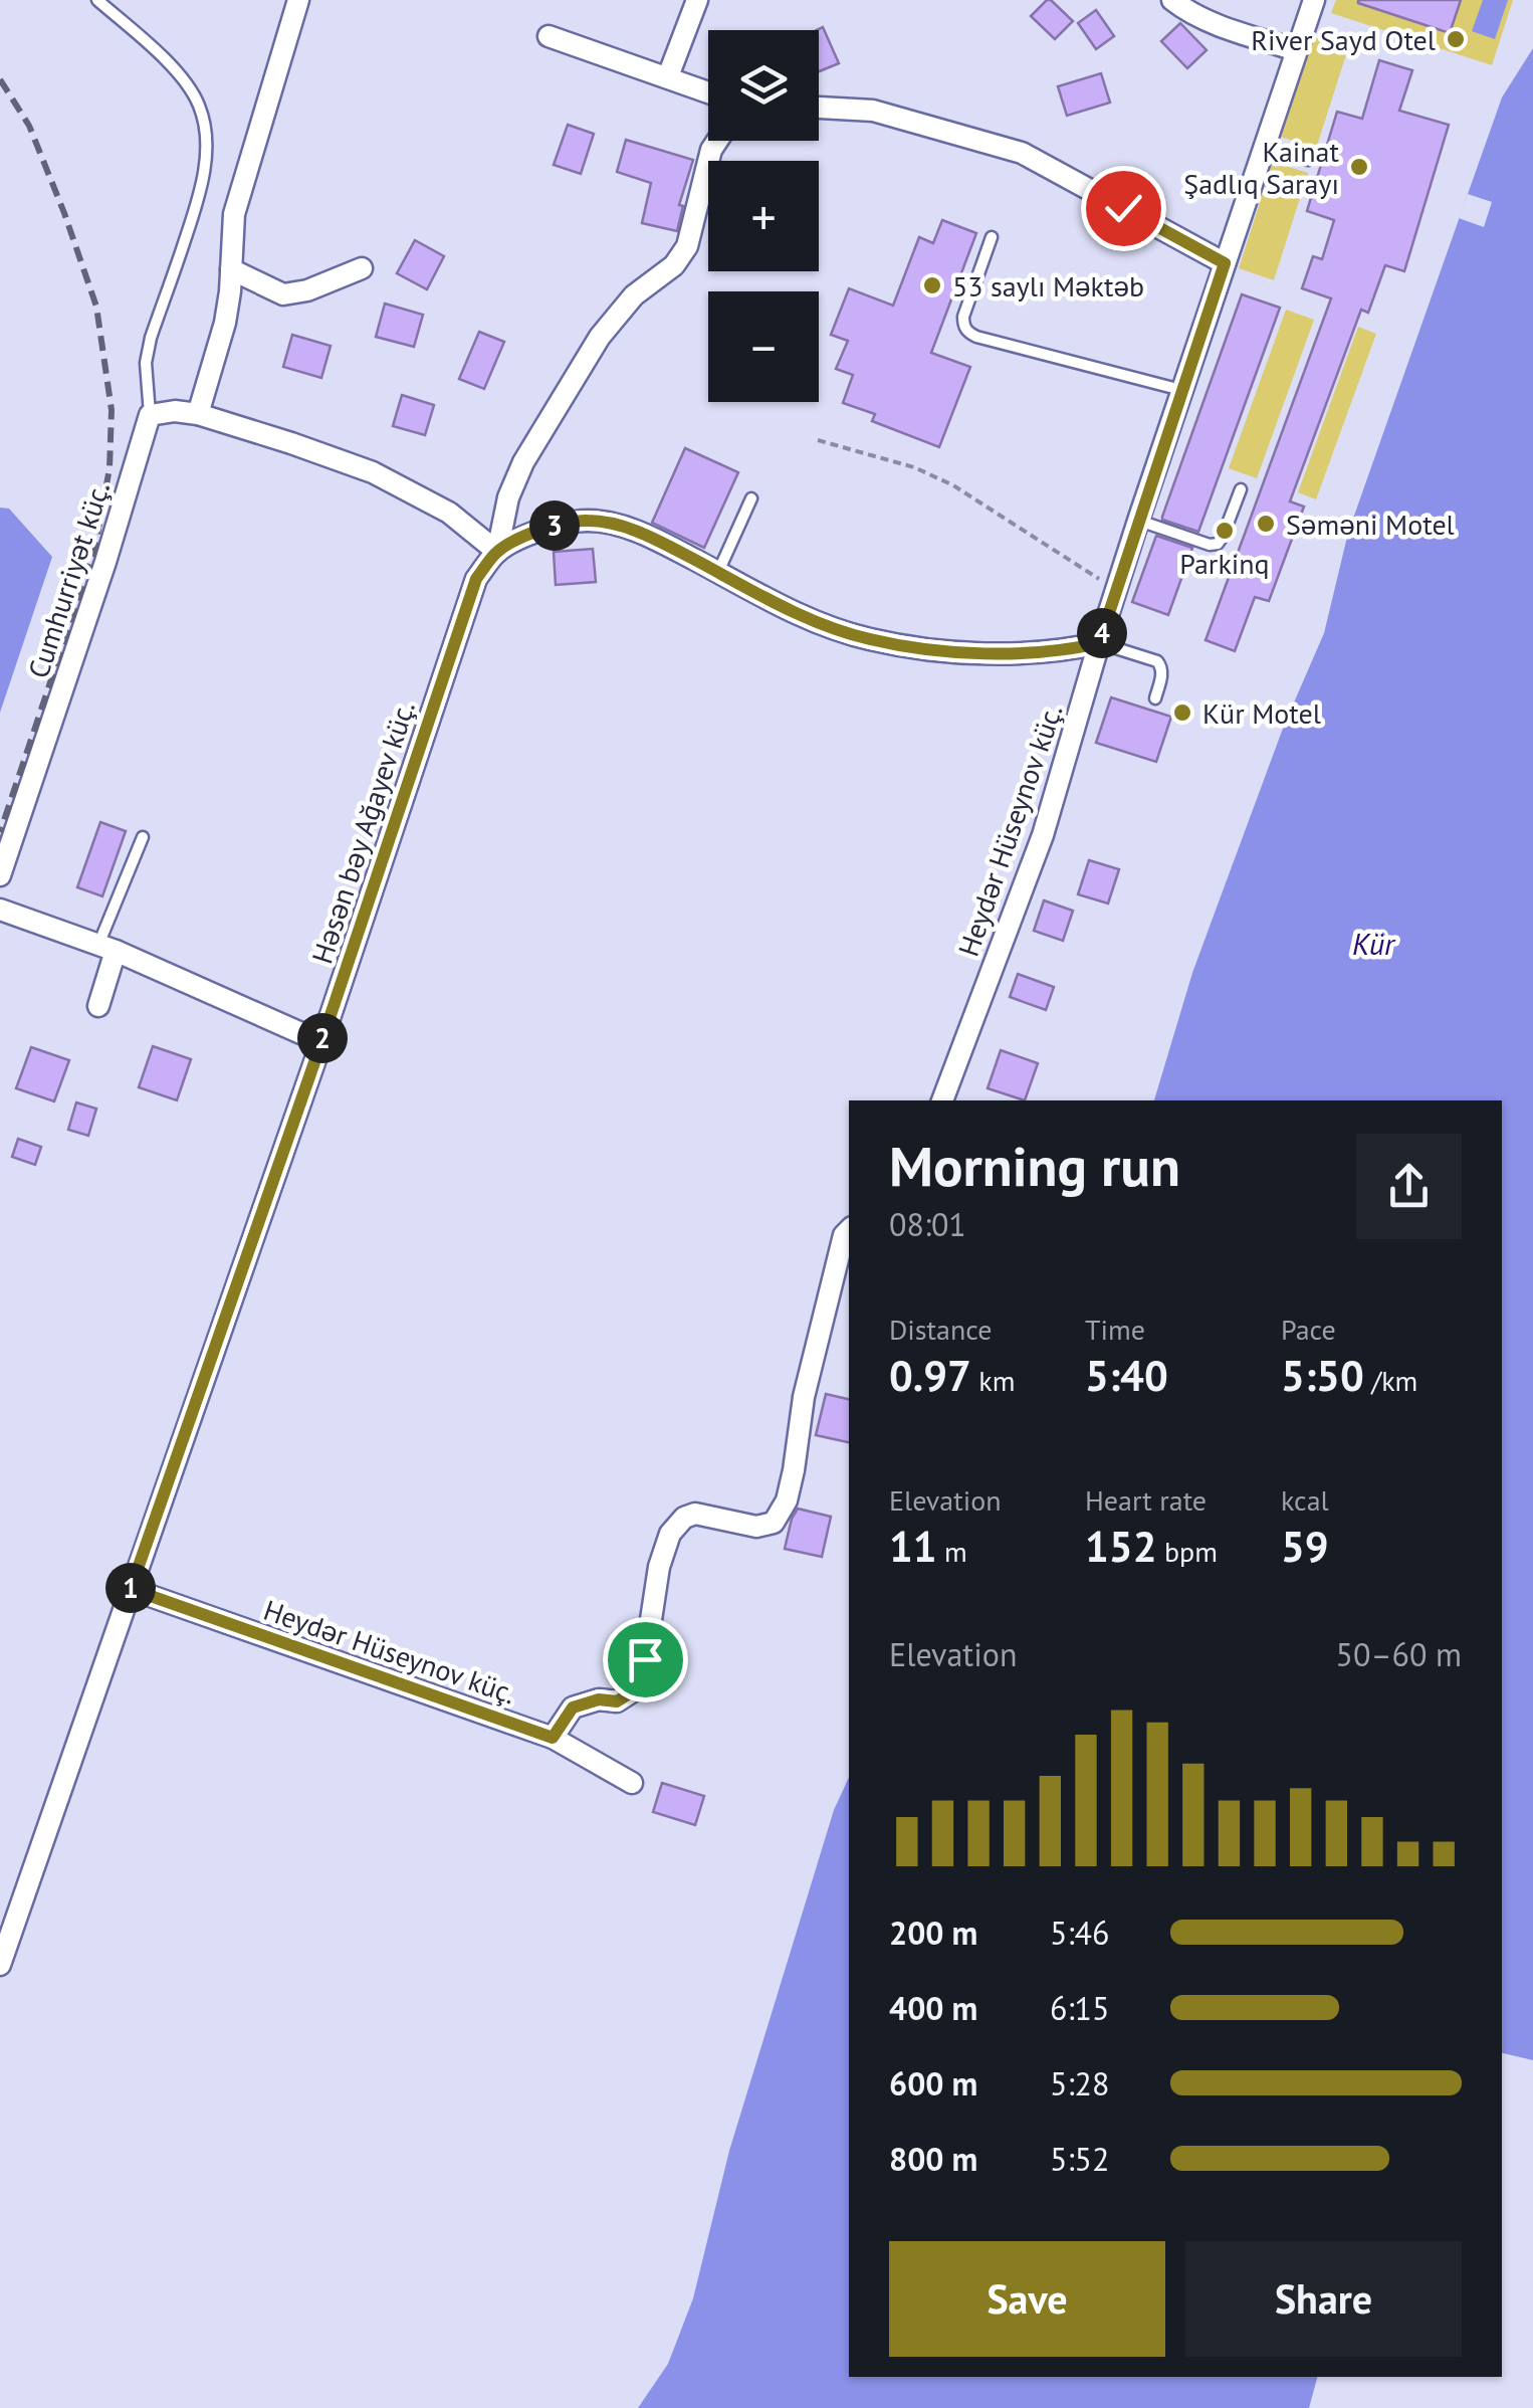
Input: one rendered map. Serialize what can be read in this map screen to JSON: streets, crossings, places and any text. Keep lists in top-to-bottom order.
{
  "streets": {
    "street": ["Cumhurriyət küç.", "Heydər Hüseynov küç.", "Həsən bəy Ağayev küç."]
  },
  "crossings": [
    ["Heydər Hüseynov küç.", "Həsən bəy Ağayev küç."]
  ],
  "water": ["Kür"],
  "places": [
    "River Sayd Otel",
    "Kainat Şadlıq Sarayı",
    "53 saylı Məktəb",
    "Səməni Motel",
    "Parkinq",
    "Kür Motel"
  ],
  "page": {
    "map_buttons": ["+", "−"],
    "pins": [
      "3",
      "4",
      "2",
      "1"
    ],
    "heading": ["Morning run", "08:01"],
    "stats": [
      ["Distance", "0.97 km"],
      ["Time", "5:40"],
      ["Pace", "5:50 /km"],
      ["Elevation", "11 m"],
      ["Heart rate", "152 bpm"],
      ["kcal", "59"]
    ],
    "chart": ["Elevation", "50–60 m"],
    "list": [
      {
        "name": "200 m",
        "note": "5:46"
      },
      {
        "name": "400 m",
        "note": "6:15"
      },
      {
        "name": "600 m",
        "note": "5:28"
      },
      {
        "name": "800 m",
        "note": "5:52"
      }
    ],
    "buttons": ["Save", "Share"]
  }
}
